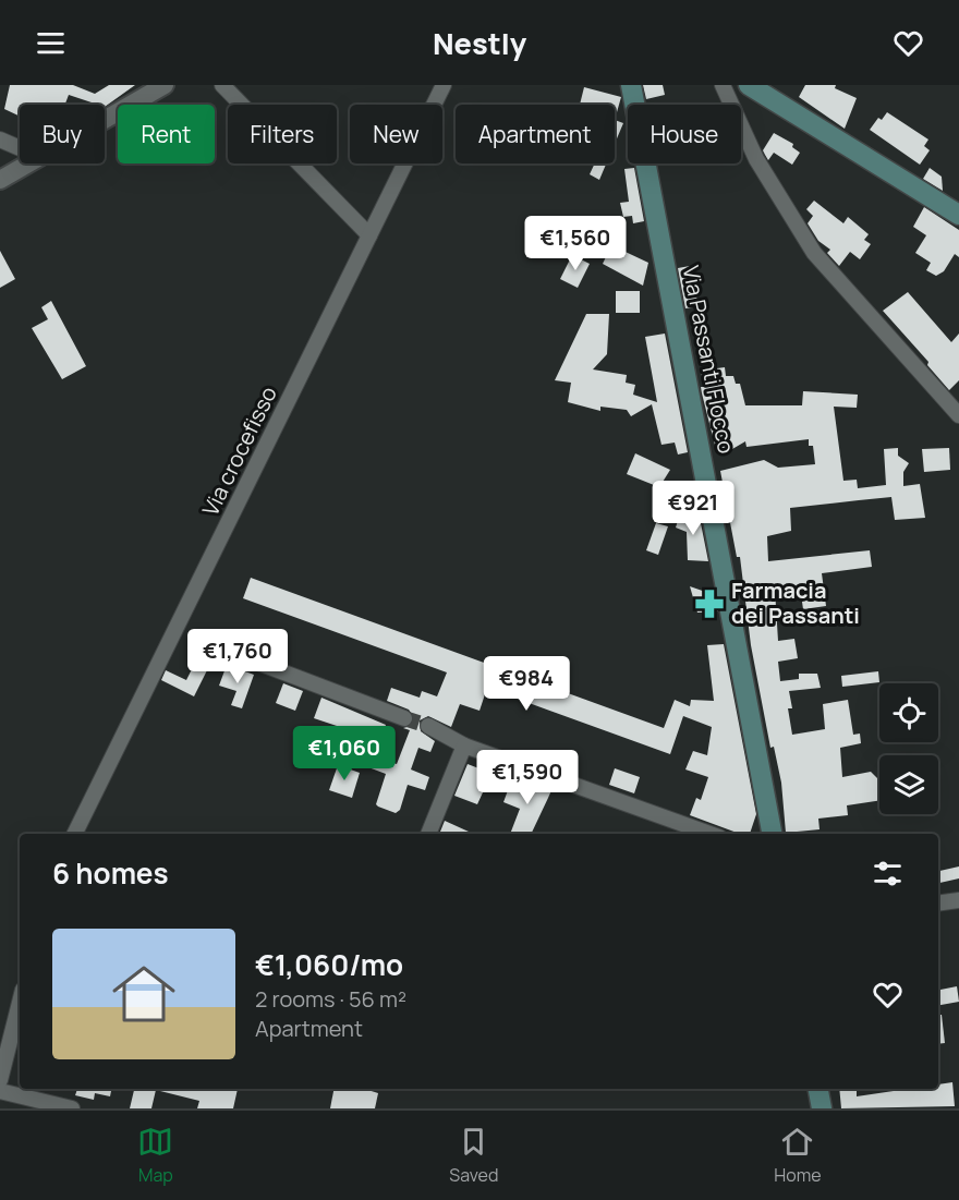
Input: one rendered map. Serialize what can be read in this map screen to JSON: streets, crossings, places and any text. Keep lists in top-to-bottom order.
{
  "streets": {
    "main road": ["Via Passanti Flocco"],
    "street": ["Via crocefisso"]
  },
  "places": {
    "pharmacy": ["Farmacia dei Passanti"]
  },
  "page": {
    "header": "Nestly",
    "chip": [
      "Buy",
      "Rent",
      "Filters",
      "New",
      "Apartment",
      "House"
    ],
    "price": [
      "€1,560",
      "€921",
      "€1,760",
      "€984",
      "€1,060",
      "€1,590"
    ],
    "heading": "6 homes",
    "list": [
      {
        "name": "€1,060/mo",
        "note": "2 rooms · 56 m² · Apartment"
      }
    ],
    "tabs": ["Map", "Saved", "Home"]
  }
}
